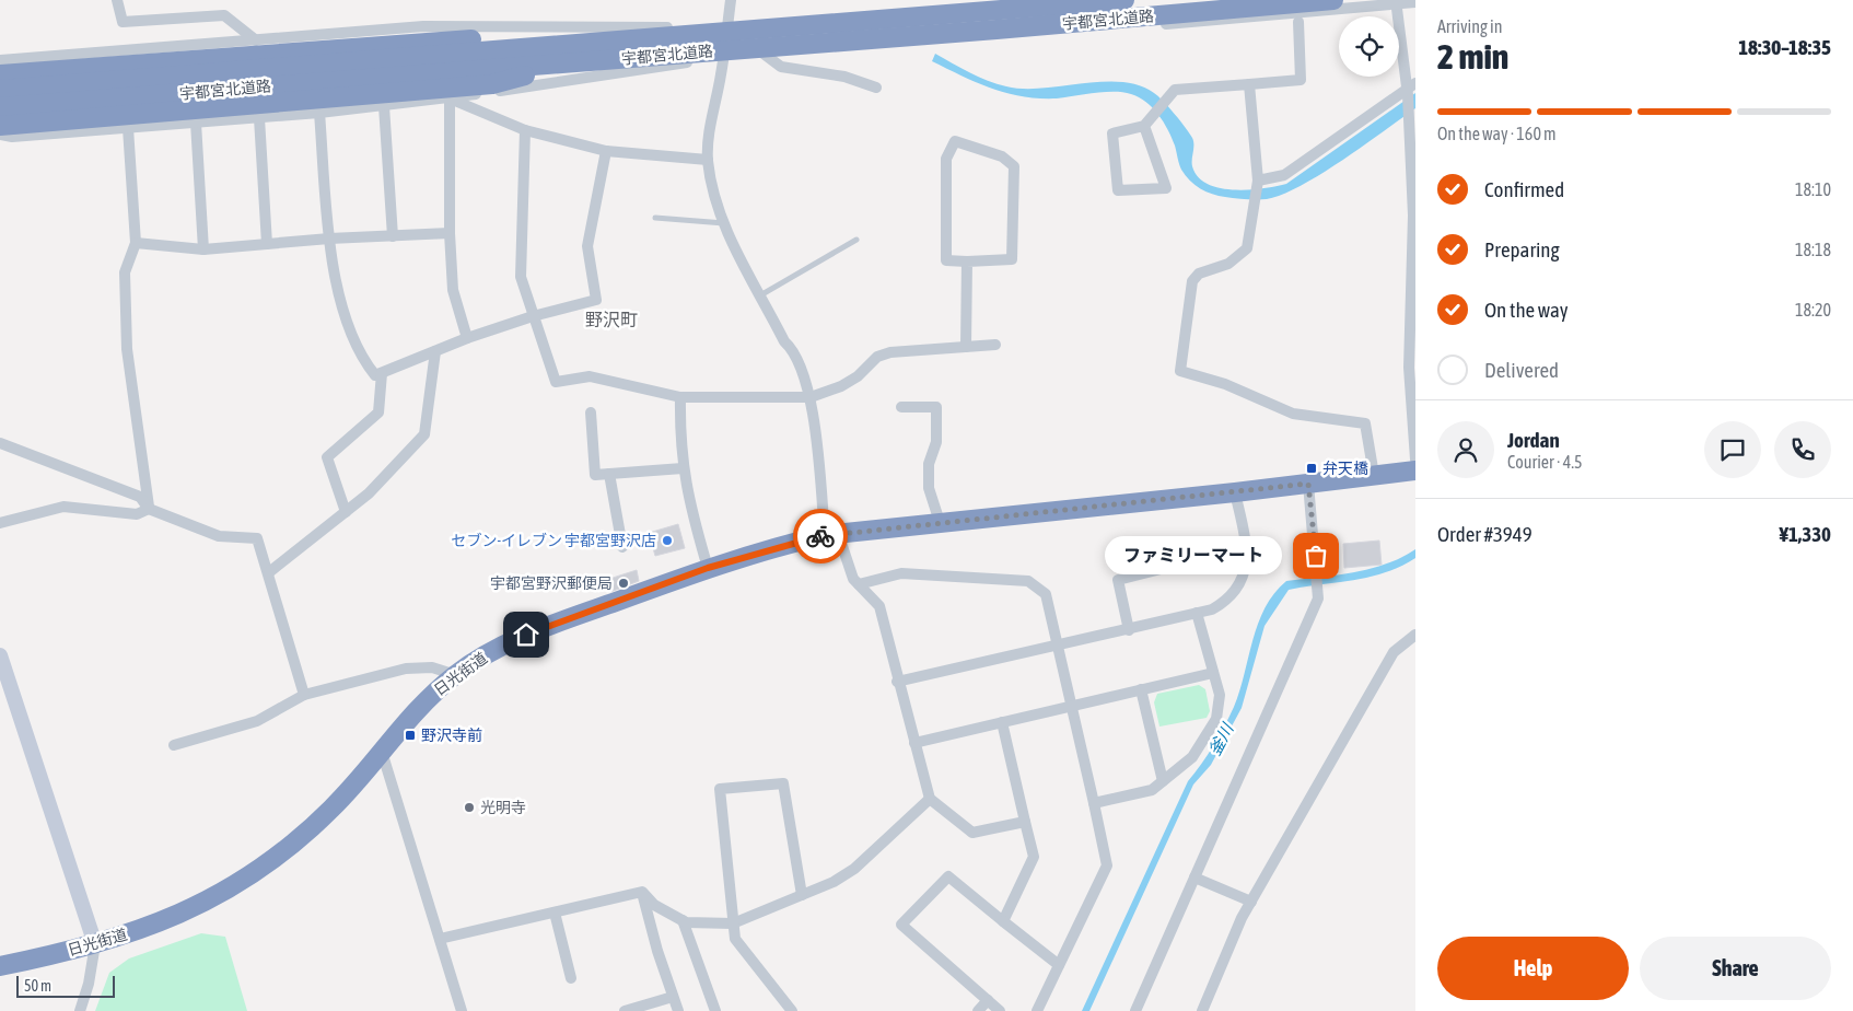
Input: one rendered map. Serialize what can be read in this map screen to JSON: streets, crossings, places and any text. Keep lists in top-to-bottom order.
{
  "streets": {
    "highway": ["宇都宮北道路", "日光街道"]
  },
  "districts": ["野沢町"],
  "water": ["釜川"],
  "places": {
    "transit": ["弁天橋", "野沢寺前"],
    "other": [
      "セブン-イレブン 宇都宮野沢店",
      "ファミリーマート",
      "宇都宮野沢郵便局",
      "光明寺"
    ]
  },
  "scale_bar": "50 m",
  "page": {
    "heading": ["2 min", "Arriving in", "18:30–18:35"],
    "panel": [
      "Jordan",
      "Courier · 4.5",
      "Order #3949",
      "¥1,330"
    ],
    "bar": "On the way · 160 m",
    "list": [
      ["Confirmed", "18:10"],
      ["Preparing", "18:18"],
      ["On the way", "18:20"],
      "Delivered"
    ],
    "bubble": "ファミリーマート",
    "buttons": ["Help", "Share"],
    "scale": "50 m"
  }
}
